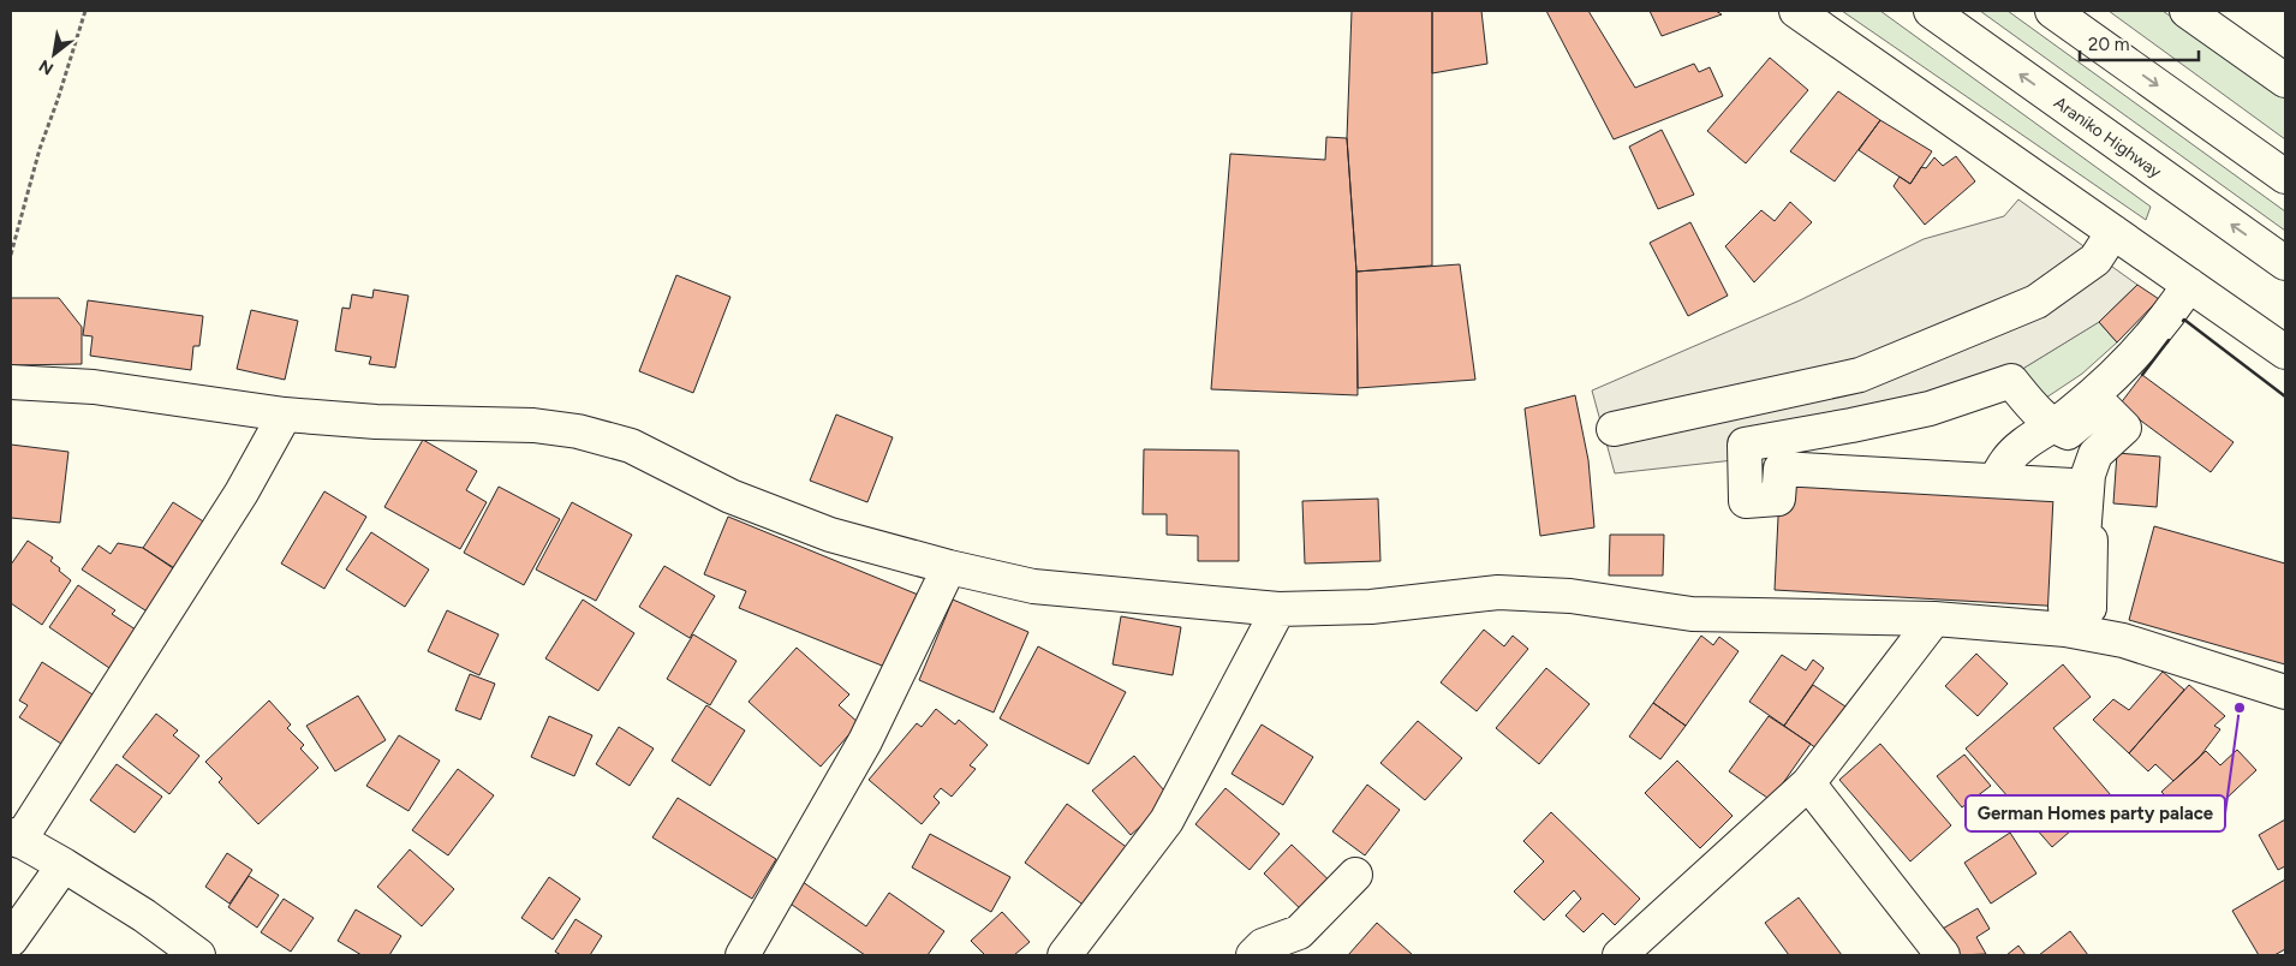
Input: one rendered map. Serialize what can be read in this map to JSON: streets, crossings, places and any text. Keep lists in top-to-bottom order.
{
  "streets": {
    "main road": ["Araniko Highway"]
  },
  "places": ["German Homes party palace"],
  "scale_bar": "20 m",
  "north": "bottom left"
}
